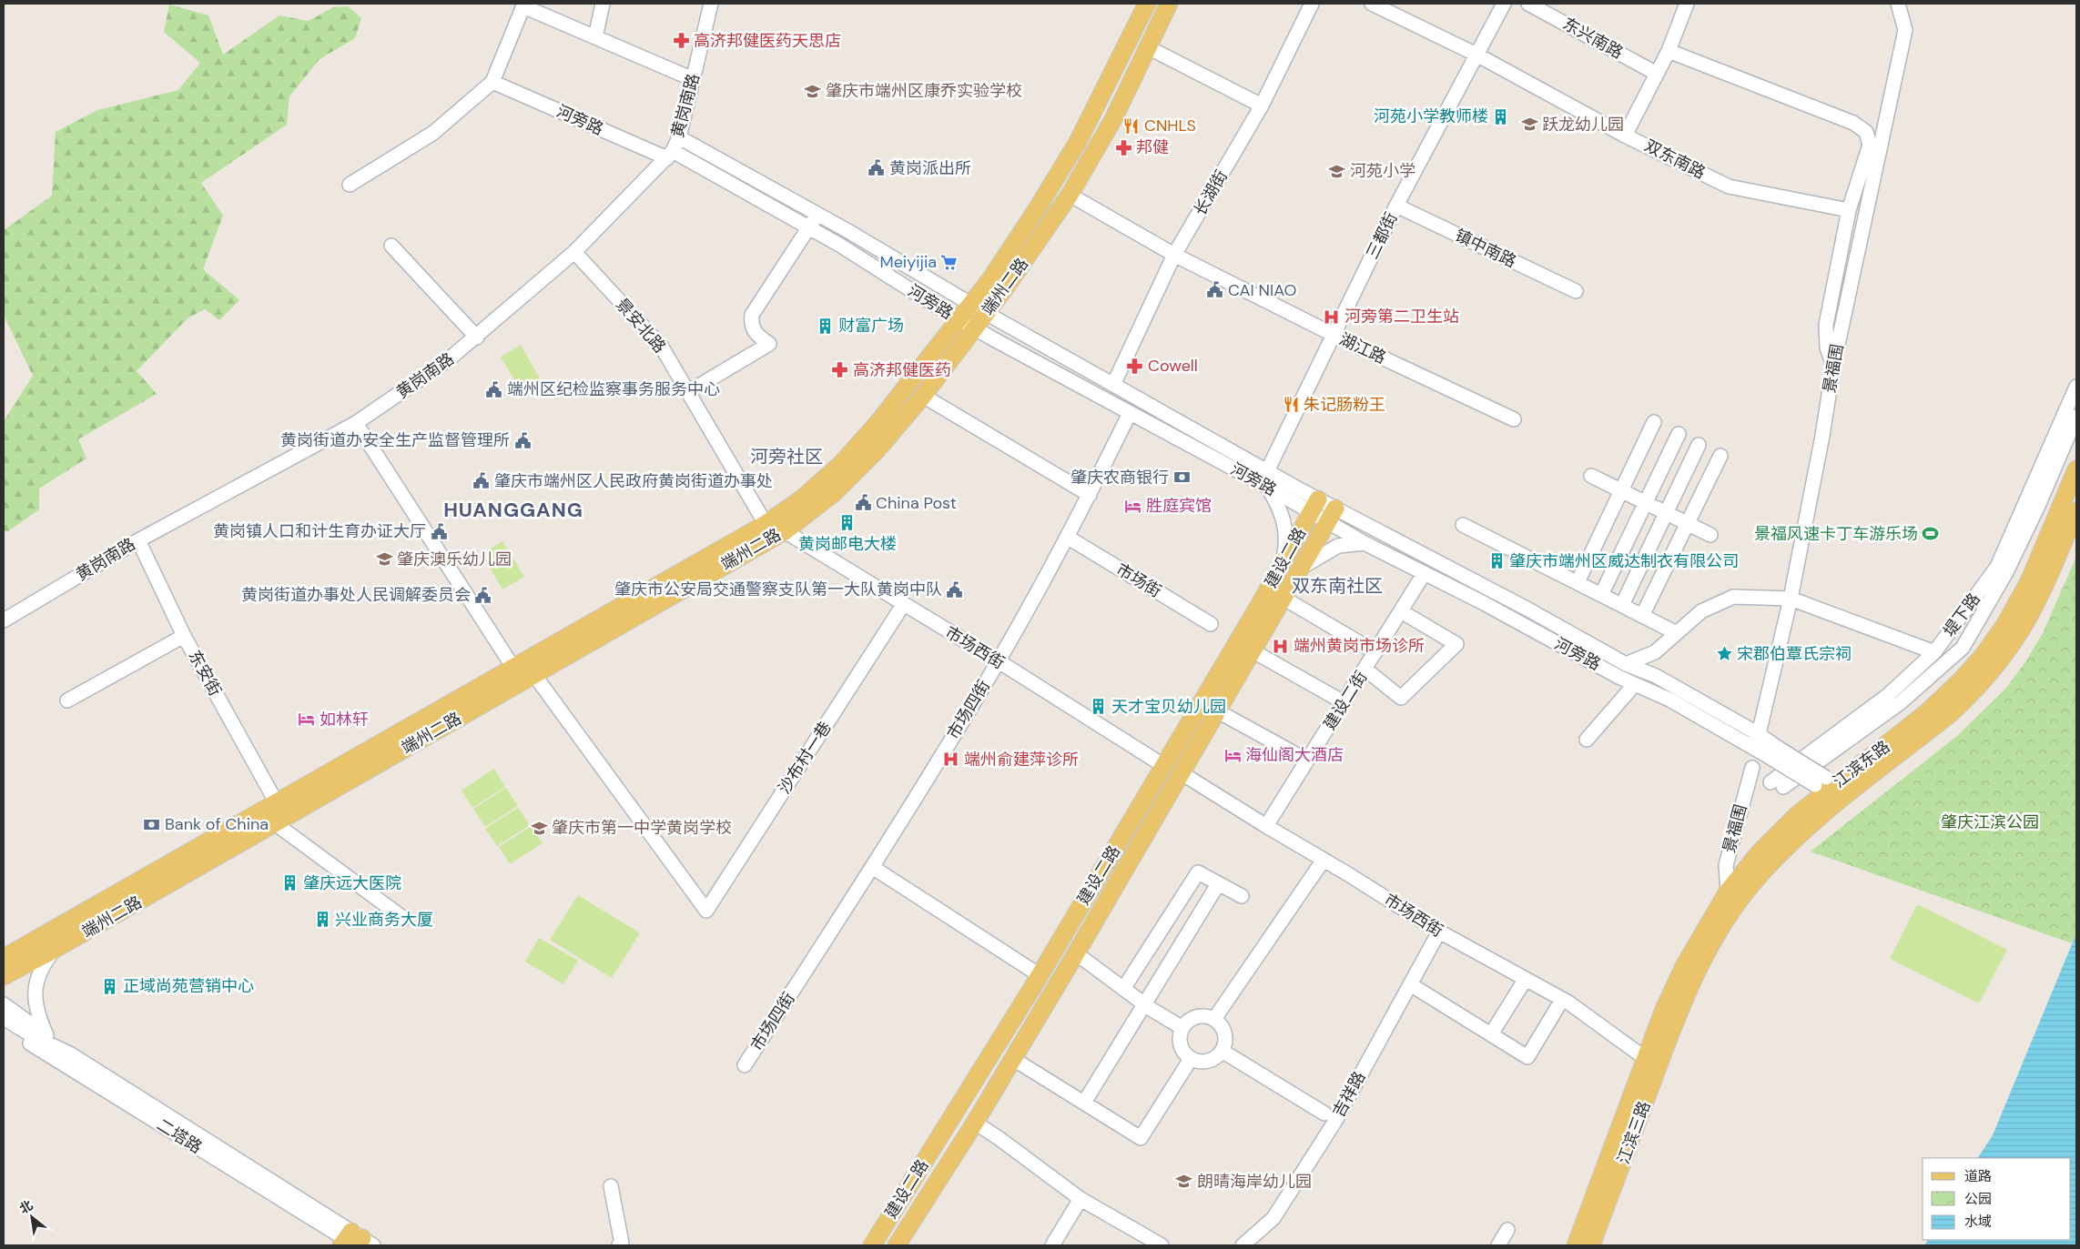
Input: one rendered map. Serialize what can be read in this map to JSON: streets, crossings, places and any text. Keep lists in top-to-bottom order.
{
  "streets": {
    "main road": [
      "端州二路",
      "建设二路",
      "江滨东路",
      "江滨三路"
    ],
    "street": [
      "东兴南路",
      "黄岗南路",
      "河旁路",
      "双东南路",
      "长湖街",
      "三都街",
      "镇中南路",
      "景安北路",
      "湖江路",
      "景福围",
      "市场街",
      "堤下路",
      "市场西街",
      "东安街",
      "建设二街",
      "市场四街",
      "沙布村一巷",
      "吉祥路",
      "二塔路"
    ]
  },
  "crossings": [
    ["黄岗南路", "河旁路"],
    ["黄岗南路", "景安北路"],
    ["黄岗南路", "东安街"],
    ["河旁路", "长湖街"],
    ["河旁路", "三都街"],
    ["河旁路", "端州二路"],
    ["河旁路", "景福围"],
    ["河旁路", "建设二路"],
    ["河旁路", "建设二街"],
    ["河旁路", "市场四街"],
    ["河旁路", "江滨东路"],
    ["双东南路", "三都街"],
    ["长湖街", "湖江路"],
    ["三都街", "镇中南路"],
    ["三都街", "湖江路"],
    ["端州二路", "景安北路"],
    ["端州二路", "湖江路"],
    ["端州二路", "市场西街"],
    ["端州二路", "东安街"],
    ["端州二路", "沙布村一巷"],
    ["景福围", "江滨东路"],
    ["建设二路", "市场西街"],
    ["市场街", "市场四街"],
    ["市场西街", "建设二街"],
    ["市场西街", "市场四街"],
    ["市场西街", "沙布村一巷"],
    ["市场西街", "江滨东路"],
    ["市场西街", "吉祥路"],
    ["市场西街", "江滨三路"],
    ["江滨东路", "江滨三路"]
  ],
  "districts": ["河旁社区", "HUANGGANG", "双东南社区"],
  "parks": ["肇庆江滨公园"],
  "places": {
    "pharmacy": [
      "高济邦健医药天思店",
      "邦健",
      "Cowell",
      "高济邦健医药"
    ],
    "school or university": [
      "肇庆市端州区康乔实验学校",
      "跃龙幼儿园",
      "河苑小学",
      "肇庆澳乐幼儿园",
      "肇庆市第一中学黄岗学校",
      "朗晴海岸幼儿园"
    ],
    "building": [
      "河苑小学教师楼",
      "财富广场",
      "黄岗邮电大楼",
      "肇庆市端州区威达制衣有限公司",
      "天才宝贝幼儿园",
      "肇庆远大医院",
      "兴业商务大厦",
      "正域尚苑营销中心"
    ],
    "restaurant": ["CNHLS", "朱记肠粉王"],
    "public building": [
      "黄岗派出所",
      "CAI NIAO",
      "端州区纪检监察事务服务中心",
      "黄岗街道办安全生产监督管理所",
      "肇庆市端州区人民政府黄岗街道办事处",
      "China Post",
      "黄岗镇人口和计生育办证大厅",
      "肇庆市公安局交通警察支队第一大队黄岗中队",
      "黄岗街道办事处人民调解委员会"
    ],
    "supermarket": ["Meiyijia"],
    "hospital": ["河旁第二卫生站", "端州黄岗市场诊所", "端州俞建萍诊所"],
    "bank": ["肇庆农商银行", "Bank of China"],
    "hotel": ["胜庭宾馆", "如林轩", "海仙阁大酒店"],
    "sports": ["景福风速卡丁车游乐场"],
    "place": ["宋郡伯覃氏宗祠"]
  },
  "legend": ["道路", "公园", "水域"],
  "north": "top left"
}
